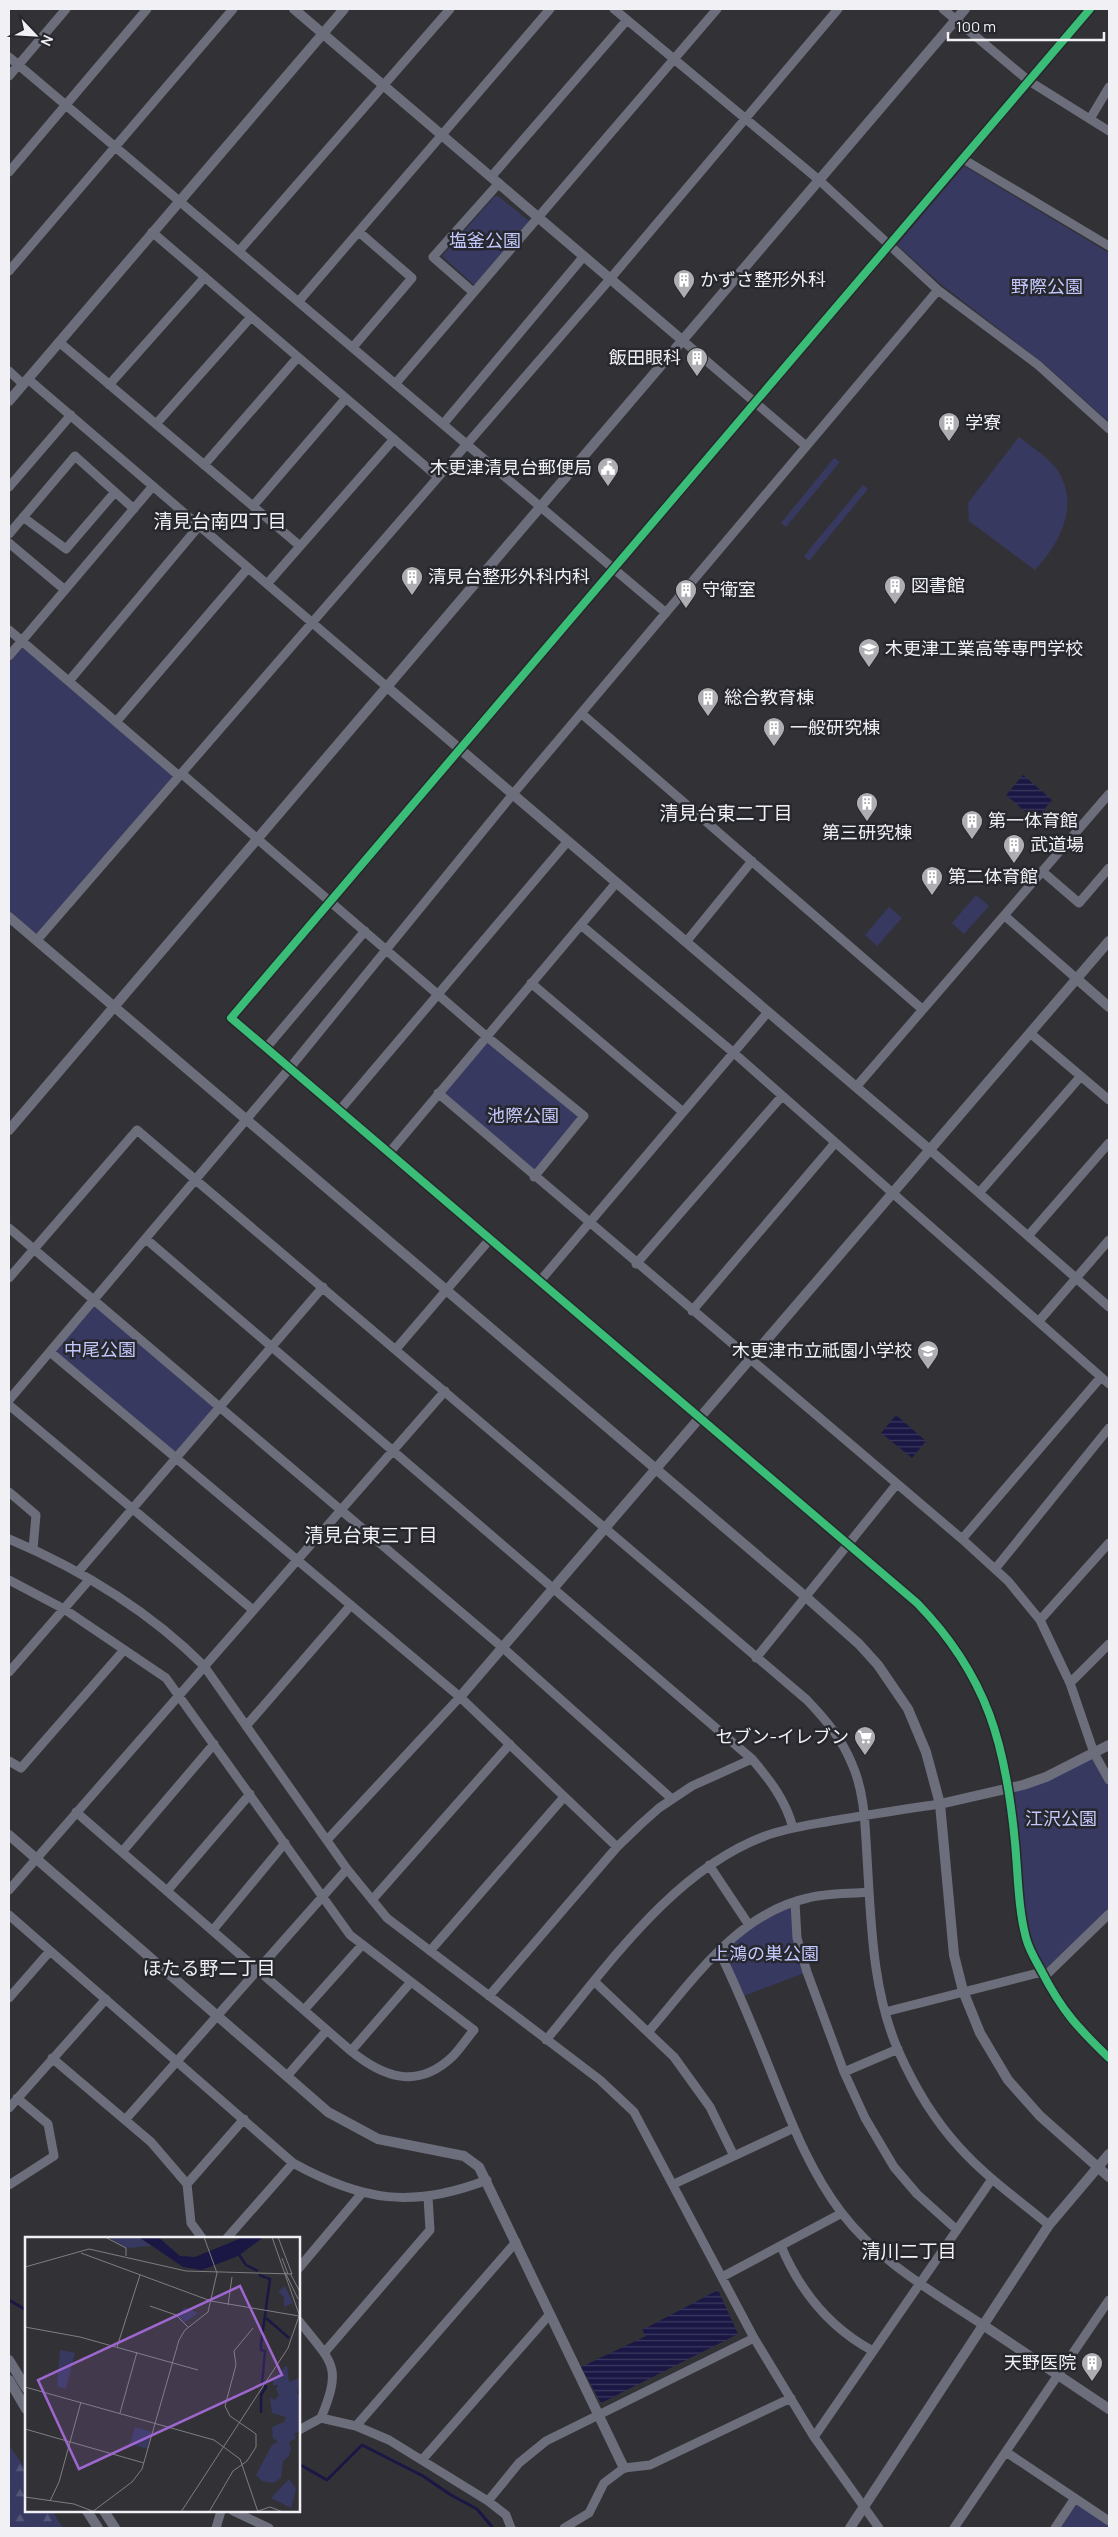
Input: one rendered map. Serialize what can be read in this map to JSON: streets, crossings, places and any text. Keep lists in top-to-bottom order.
{
  "districts": [
    "清見台南四丁目",
    "清見台東二丁目",
    "清見台東三丁目",
    "ほたる野二丁目",
    "清川二丁目"
  ],
  "parks": [
    "塩釜公園",
    "野際公園",
    "池際公園",
    "中尾公園",
    "江沢公園",
    "上鴻の巣公園"
  ],
  "places": {
    "building": [
      "かずさ整形外科",
      "飯田眼科",
      "学寮",
      "清見台整形外科内科",
      "図書館",
      "守衛室",
      "総合教育棟",
      "一般研究棟",
      "第三研究棟",
      "第一体育館",
      "武道場",
      "第二体育館",
      "天野医院"
    ],
    "public building": ["木更津清見台郵便局"],
    "school or university": ["木更津工業高等専門学校", "木更津市立祇園小学校"],
    "supermarket": ["セブン-イレブン"]
  },
  "scale_bar": "100 m",
  "north": "bottom right"
}
